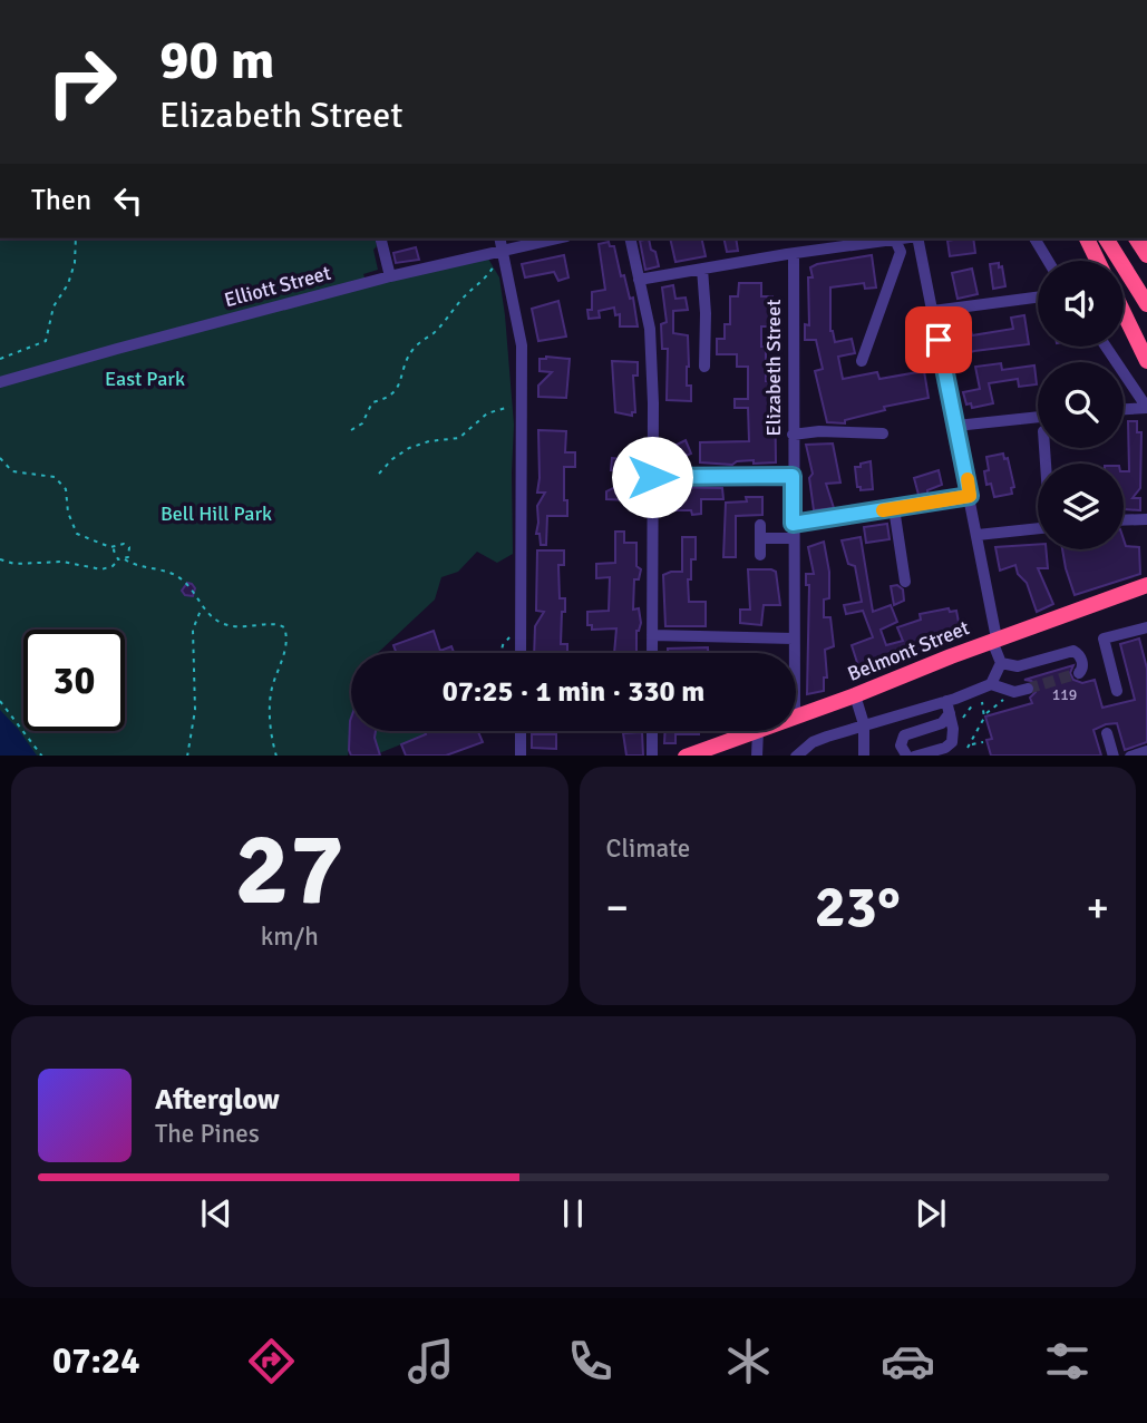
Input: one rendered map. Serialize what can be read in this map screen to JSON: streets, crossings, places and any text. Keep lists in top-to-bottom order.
{
  "streets": {
    "highway": ["Belmont Street"],
    "street": ["Elliott Street", "Elizabeth Street"]
  },
  "parks": ["East Park", "Bell Hill Park"],
  "house_numbers": ["119"],
  "page": {
    "turn": ["90 m", "Elizabeth Street"],
    "then": "Then",
    "limit": "30",
    "trip": "07:25 · 1 min · 330 m",
    "tile": [
      ["27", "km/h"],
      "Climate"
    ],
    "heat": ["−", "23°", "+"],
    "song": ["Afterglow", "The Pines"],
    "tabs": "07:24"
  }
}
